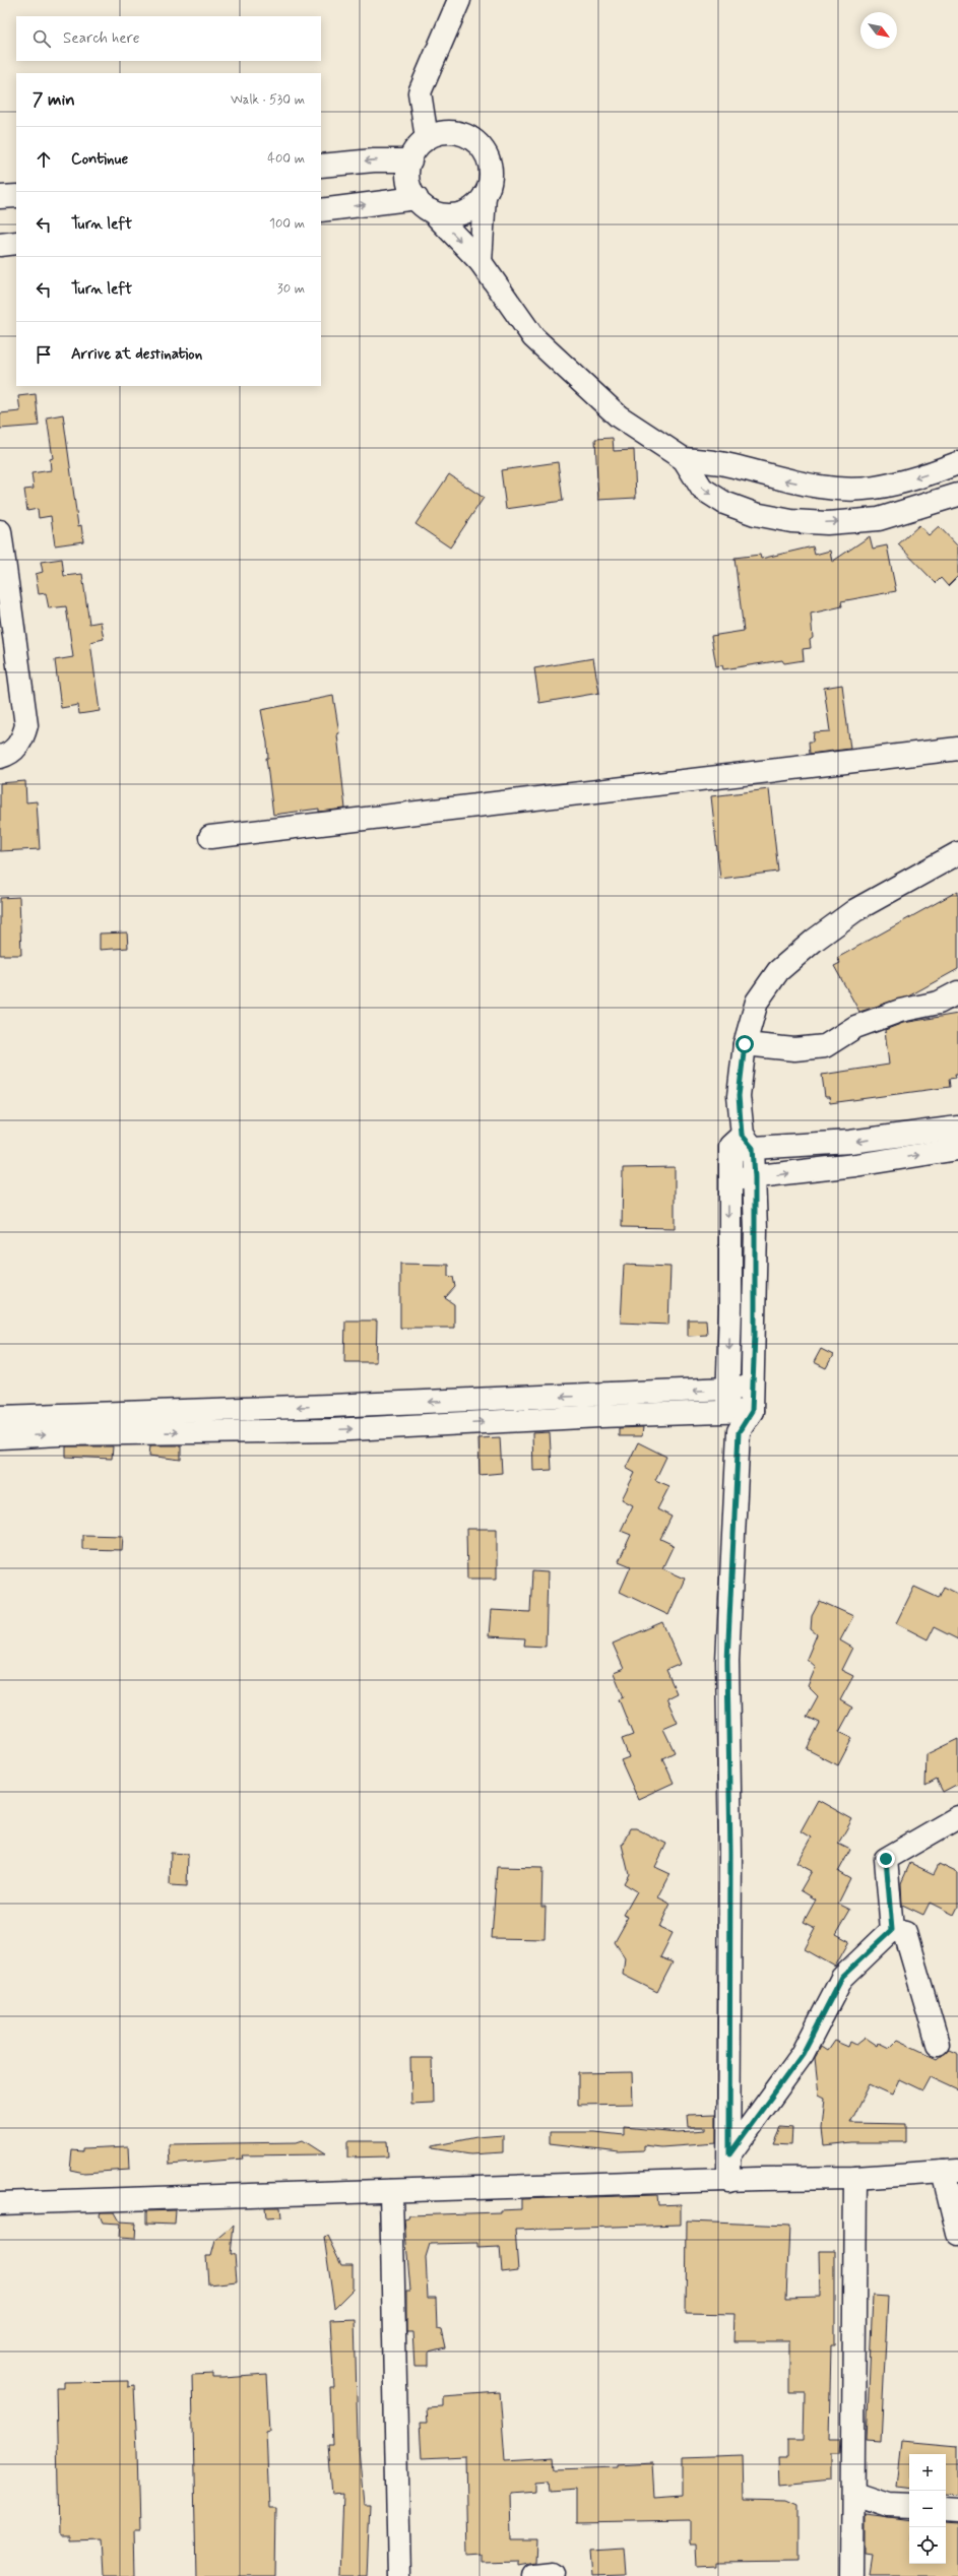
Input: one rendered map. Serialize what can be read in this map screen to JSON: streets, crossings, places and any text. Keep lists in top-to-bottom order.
{
  "north": "bottom right",
  "page": {
    "search": "Search here",
    "heading": ["7 min", "Walk · 530 m"],
    "list": [
      ["Continue", "400 m"],
      ["Turn left", "100 m"],
      ["Turn left", "30 m"],
      "Arrive at destination"
    ],
    "map_buttons": ["+", "−"]
  }
}
